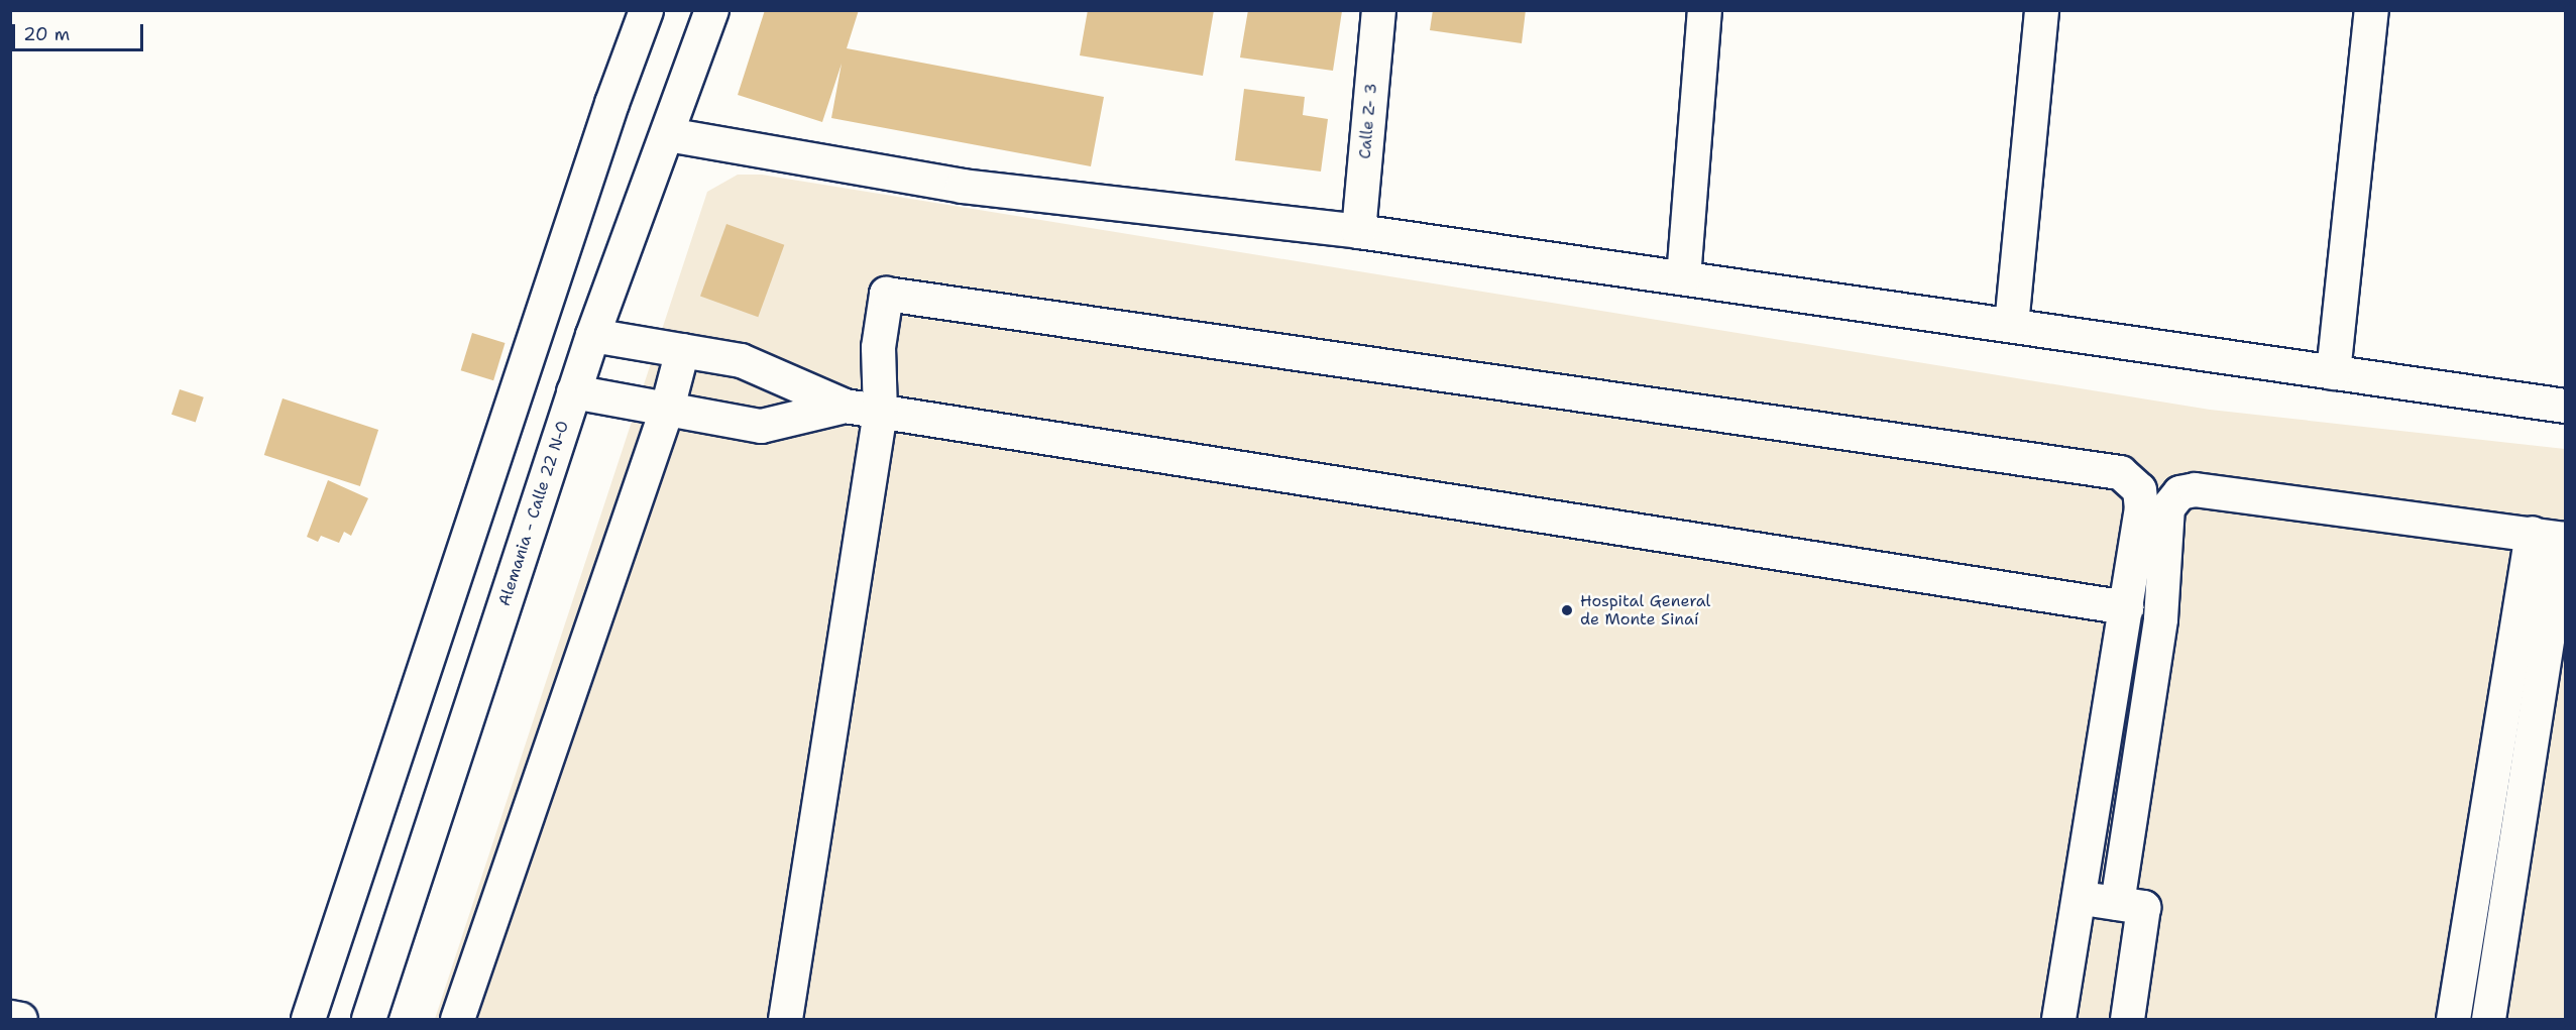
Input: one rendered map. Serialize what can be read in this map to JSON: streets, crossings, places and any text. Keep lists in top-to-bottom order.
{
  "streets": {
    "street": ["Calle Z- 3", "Alemania - Calle 22 N-O"]
  },
  "places": ["Hospital General de Monte Sinaí"],
  "scale_bar": "20 m"
}
